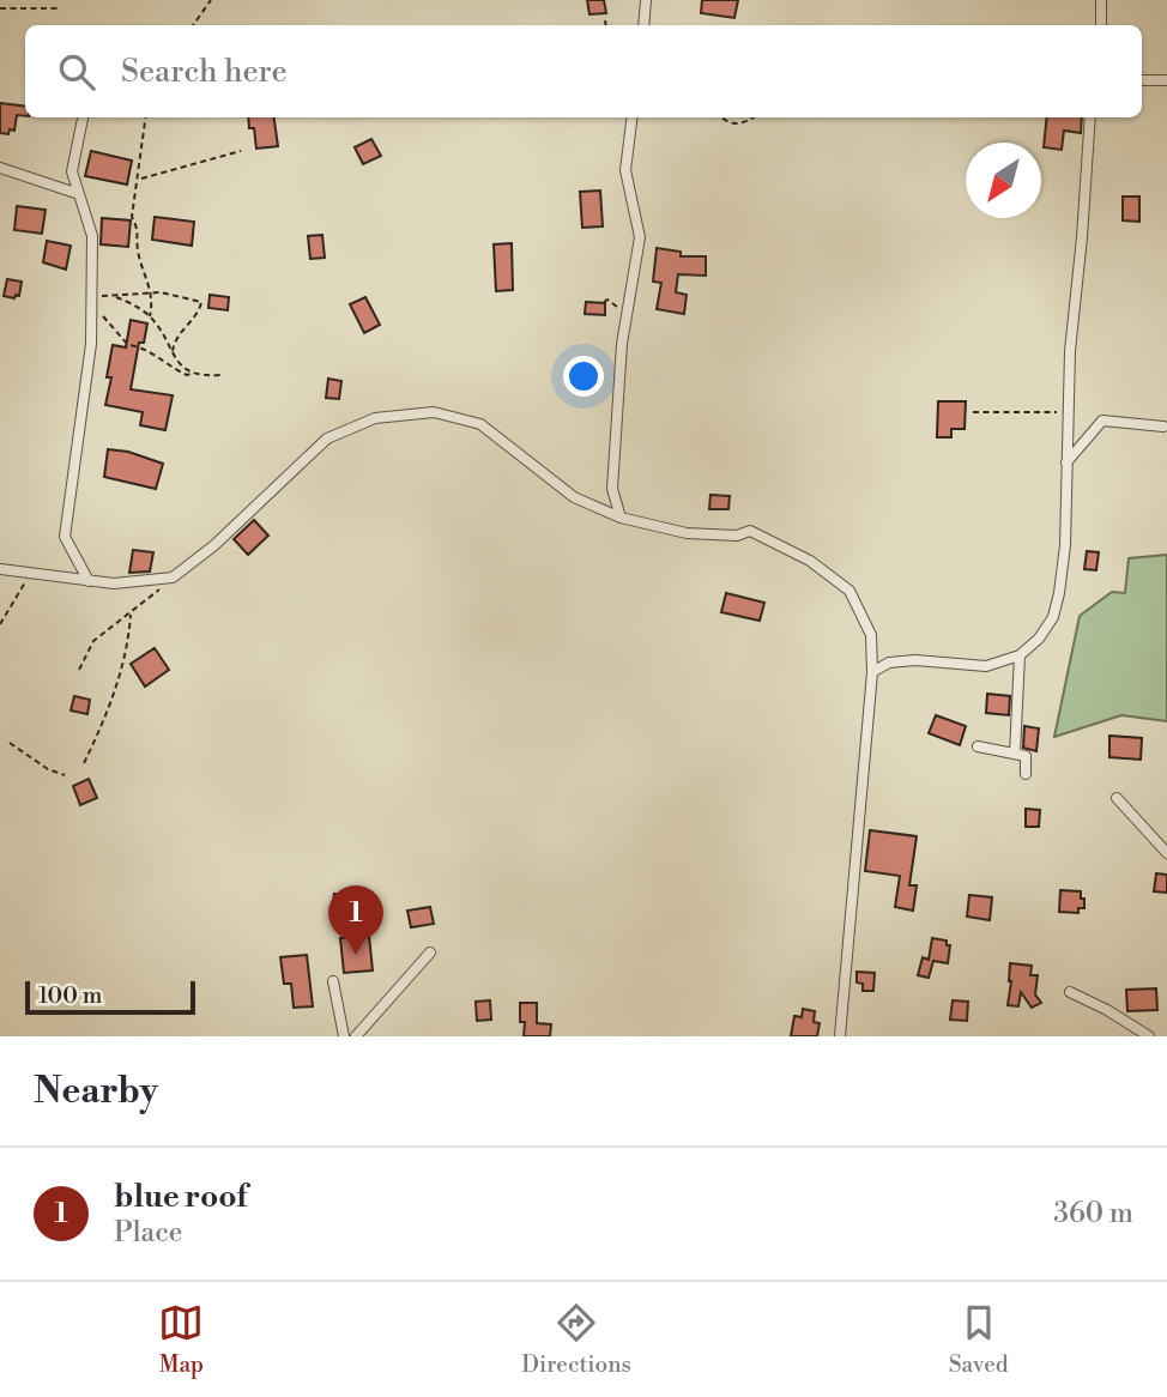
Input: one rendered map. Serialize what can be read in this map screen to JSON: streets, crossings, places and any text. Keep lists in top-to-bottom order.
{
  "scale_bar": "100 m",
  "north": "bottom left",
  "page": {
    "search": "Search here",
    "pins": "1",
    "scale": "100 m",
    "heading": "Nearby",
    "list": [
      {
        "mark": "1",
        "name": "blue roof",
        "note": "Place",
        "value": "360 m"
      }
    ],
    "nav": ["Map", "Directions", "Saved"]
  }
}
